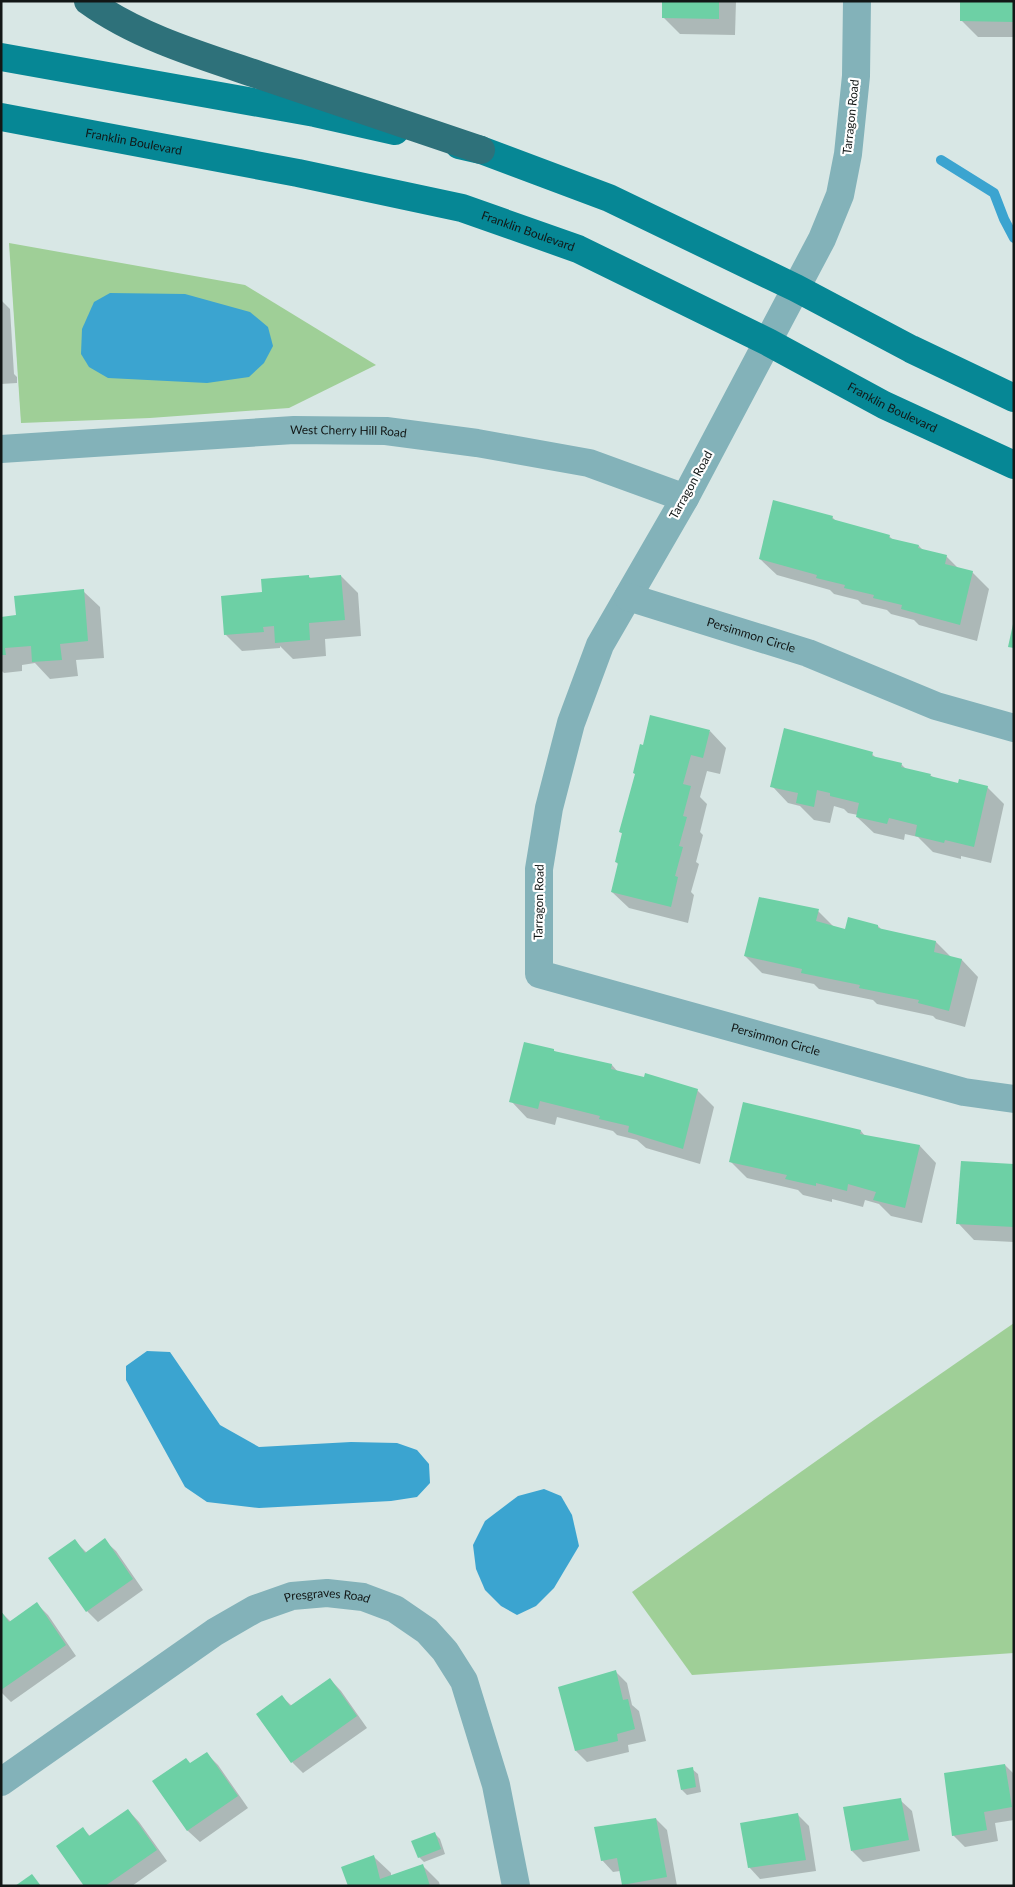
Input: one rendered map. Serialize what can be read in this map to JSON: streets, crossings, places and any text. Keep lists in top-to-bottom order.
{
  "streets": {
    "main road": ["Franklin Boulevard"],
    "street": [
      "Tarragon Road",
      "West Cherry Hill Road",
      "Persimmon Circle",
      "Presgraves Road"
    ]
  },
  "crossings": [
    ["Tarragon Road", "Franklin Boulevard"],
    ["Tarragon Road", "West Cherry Hill Road"],
    ["Tarragon Road", "Persimmon Circle"]
  ]
}
